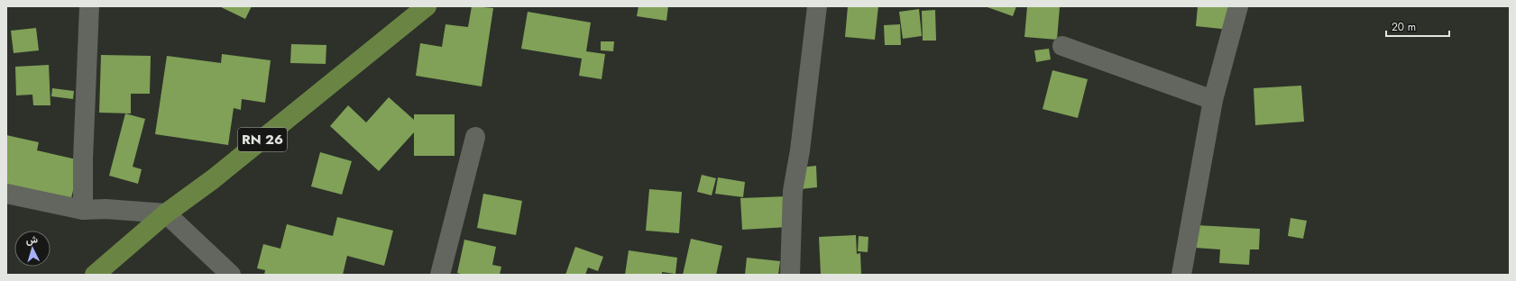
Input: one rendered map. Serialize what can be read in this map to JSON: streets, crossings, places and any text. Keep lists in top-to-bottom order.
{
  "streets": {
    "main road": ["RN 26"]
  },
  "scale_bar": "20 m",
  "north": "top"
}
